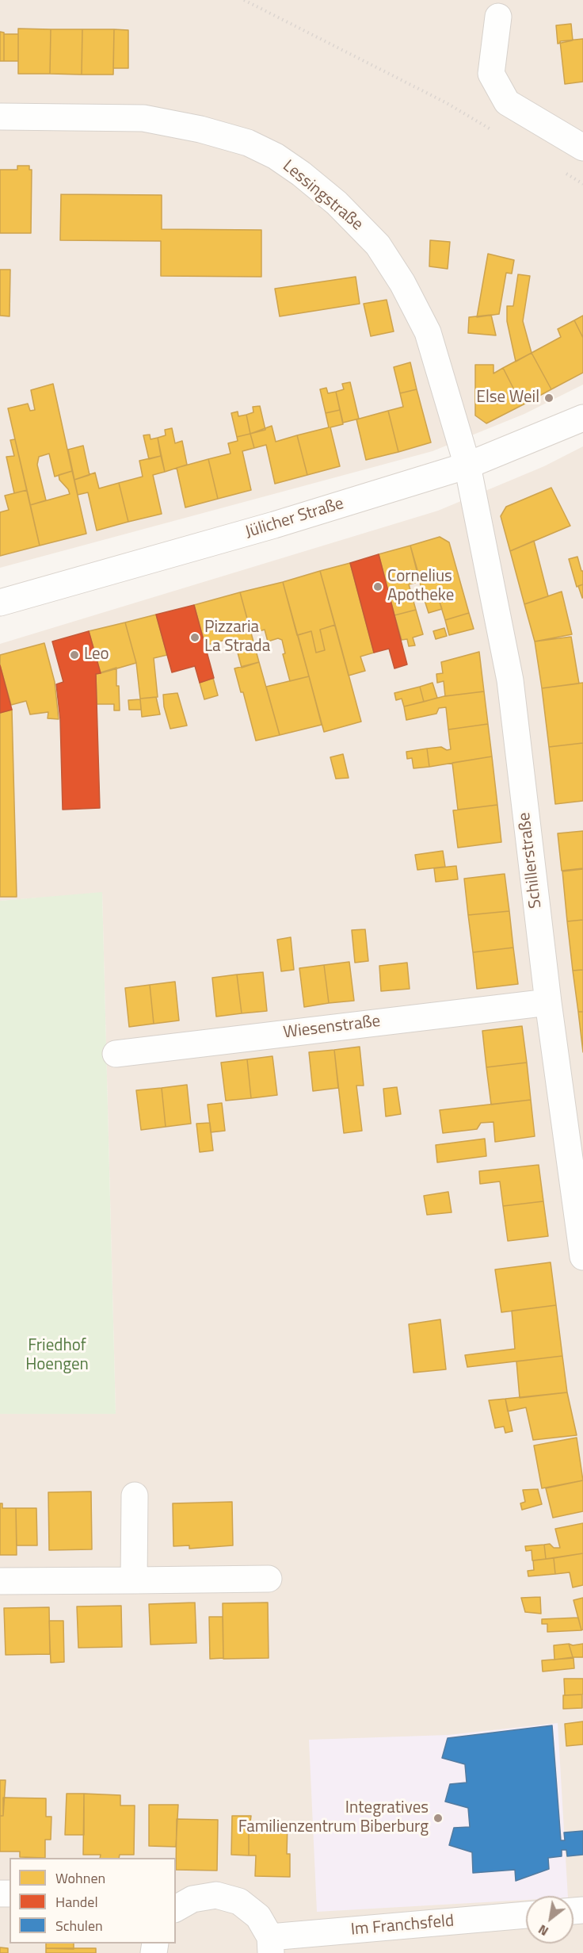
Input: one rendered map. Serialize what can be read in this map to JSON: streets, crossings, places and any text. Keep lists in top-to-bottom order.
{
  "streets": {
    "street": [
      "Lessingstraße",
      "Jülicher Straße",
      "Schillerstraße",
      "Wiesenstraße",
      "Im Franchsfeld"
    ]
  },
  "crossings": [
    ["Lessingstraße", "Jülicher Straße"],
    ["Lessingstraße", "Schillerstraße"],
    ["Jülicher Straße", "Schillerstraße"],
    ["Schillerstraße", "Wiesenstraße"]
  ],
  "parks": ["Friedhof Hoengen"],
  "places": [
    "Else Weil",
    "Cornelius Apotheke",
    "Pizzaria La Strada",
    "Leo",
    "Integratives Familienzentrum Biberburg"
  ],
  "legend": ["Wohnen", "Handel", "Schulen"],
  "north": "bottom left"
}
